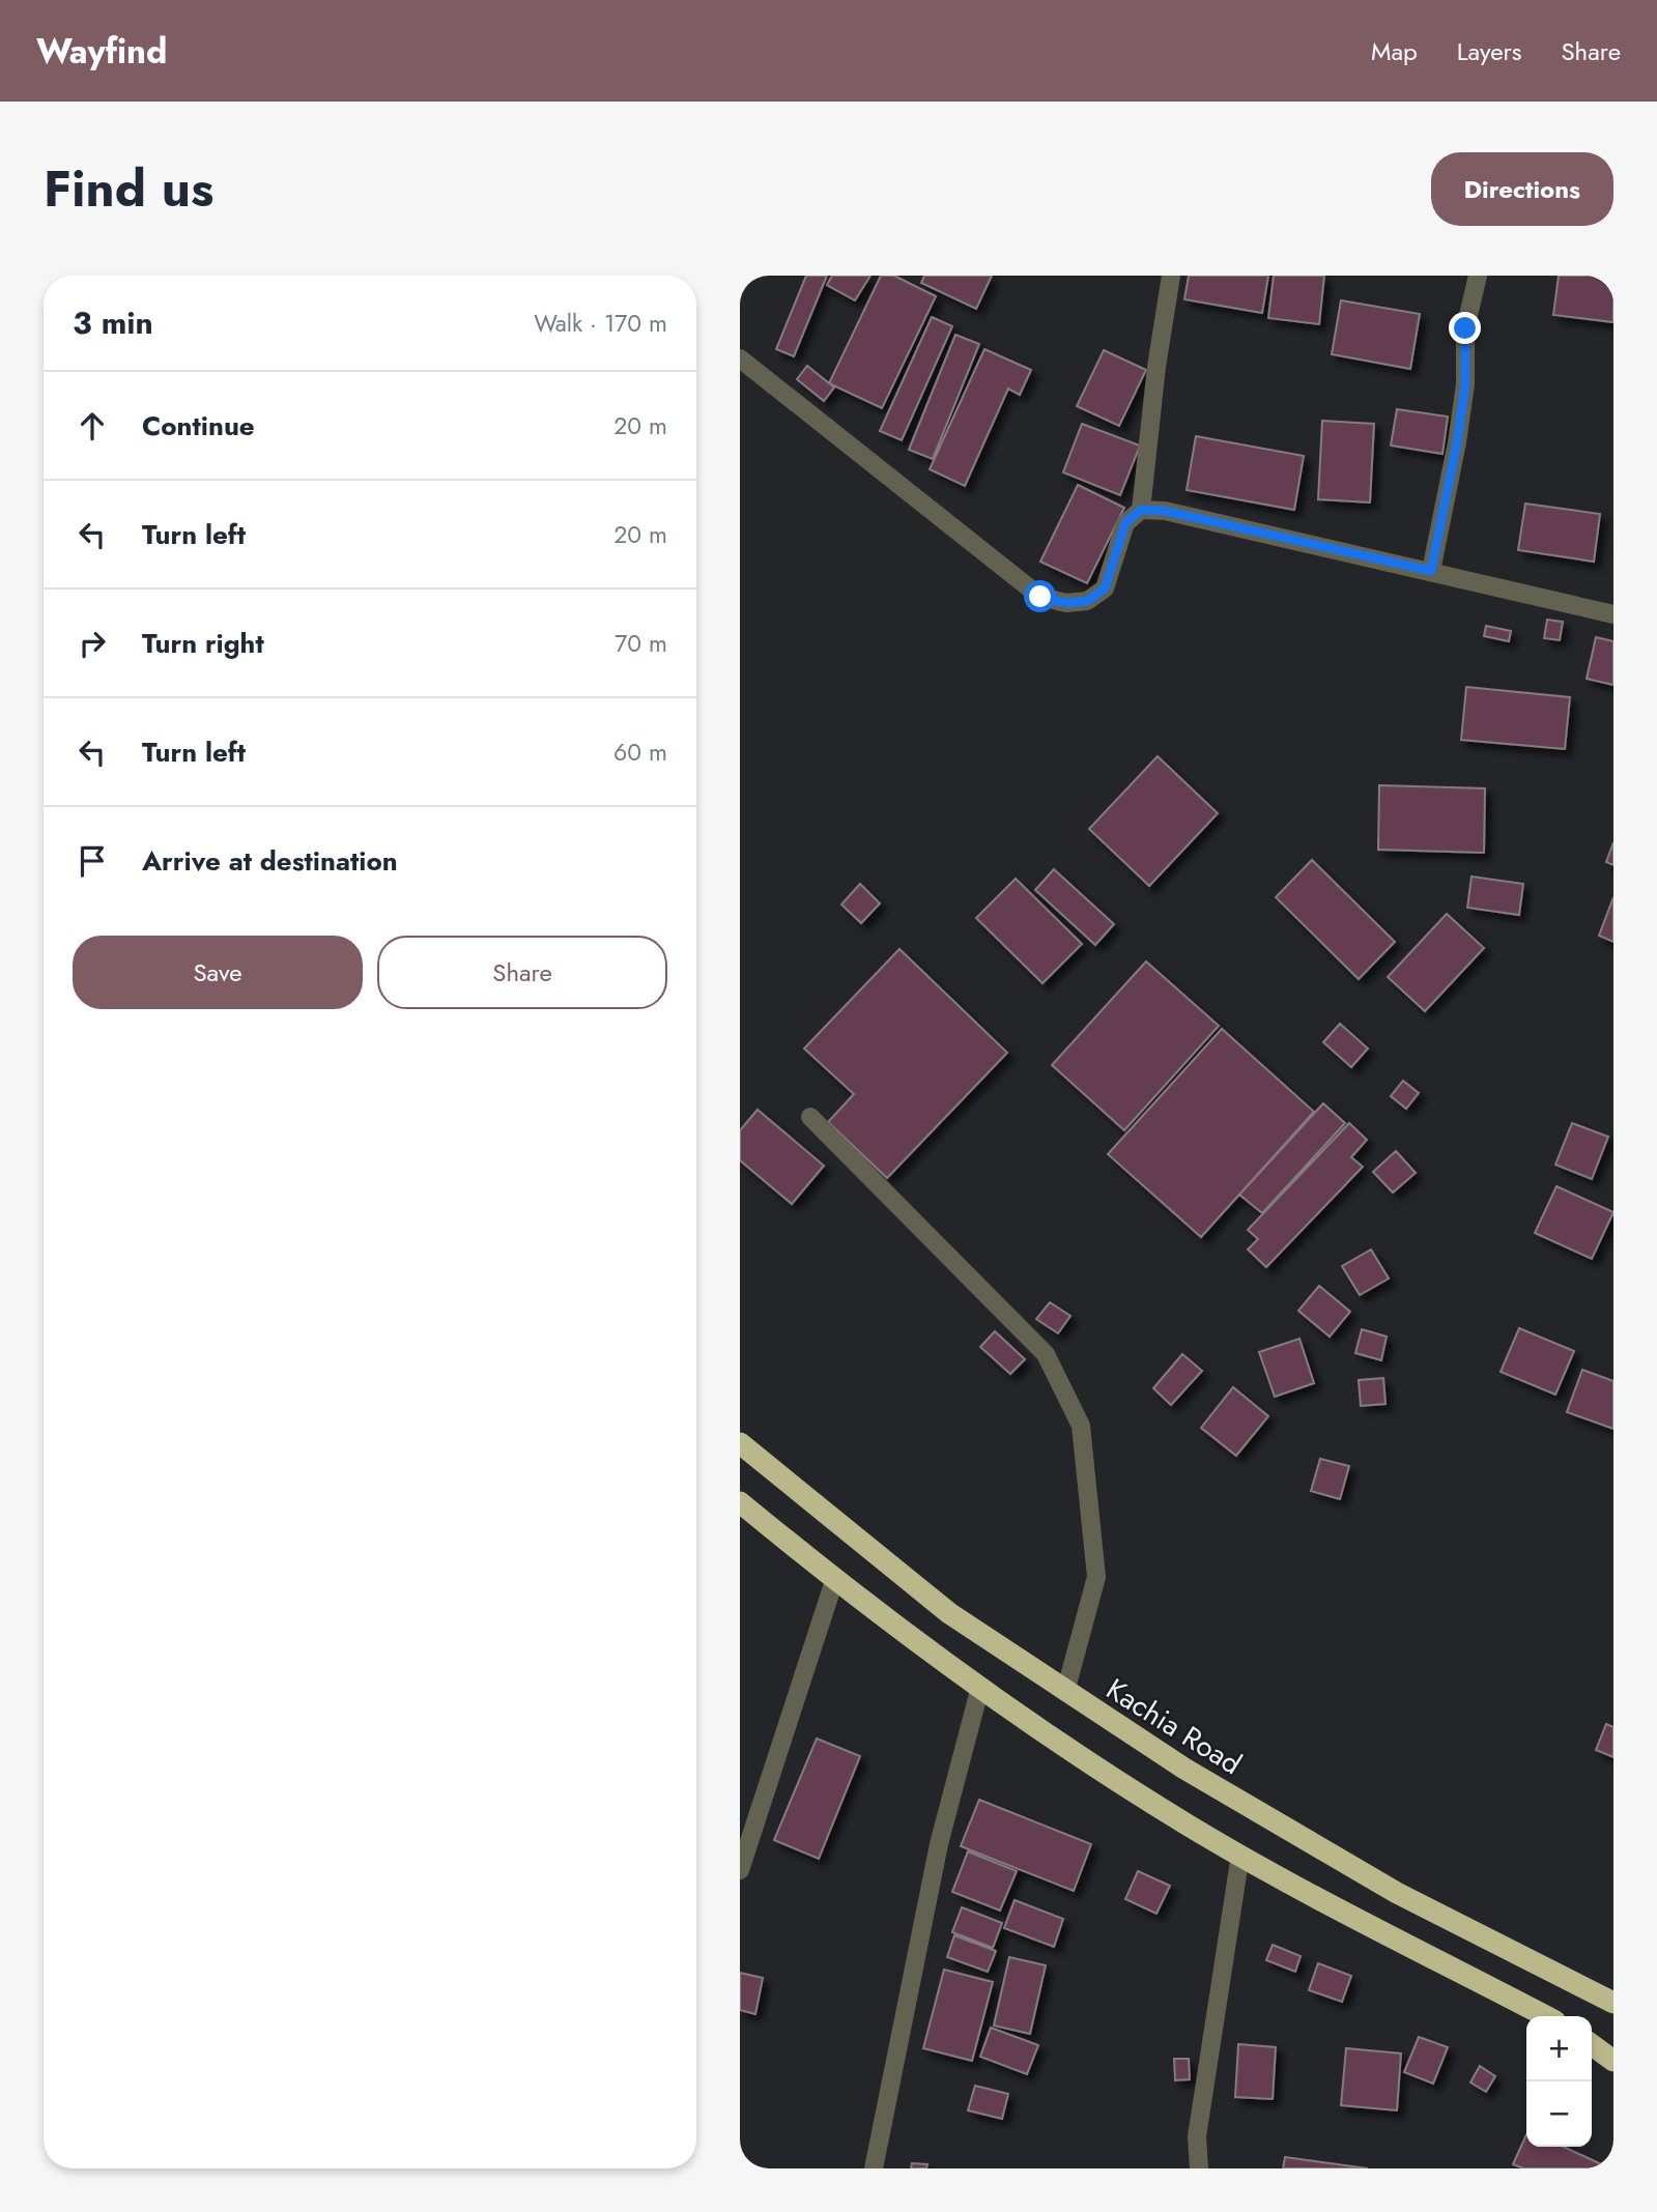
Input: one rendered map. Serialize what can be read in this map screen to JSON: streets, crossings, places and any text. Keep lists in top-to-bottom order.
{
  "streets": {
    "highway": ["Kachia Road"]
  },
  "page": {
    "header": "Wayfind",
    "nav": ["Map", "Layers", "Share"],
    "title": "Find us",
    "buttons": [
      "Directions",
      ["Save", "Share"]
    ],
    "heading": ["3 min", "Walk · 170 m"],
    "list": [
      ["Continue", "20 m"],
      ["Turn left", "20 m"],
      ["Turn right", "70 m"],
      ["Turn left", "60 m"],
      "Arrive at destination"
    ],
    "map_buttons": ["+", "−"]
  }
}
